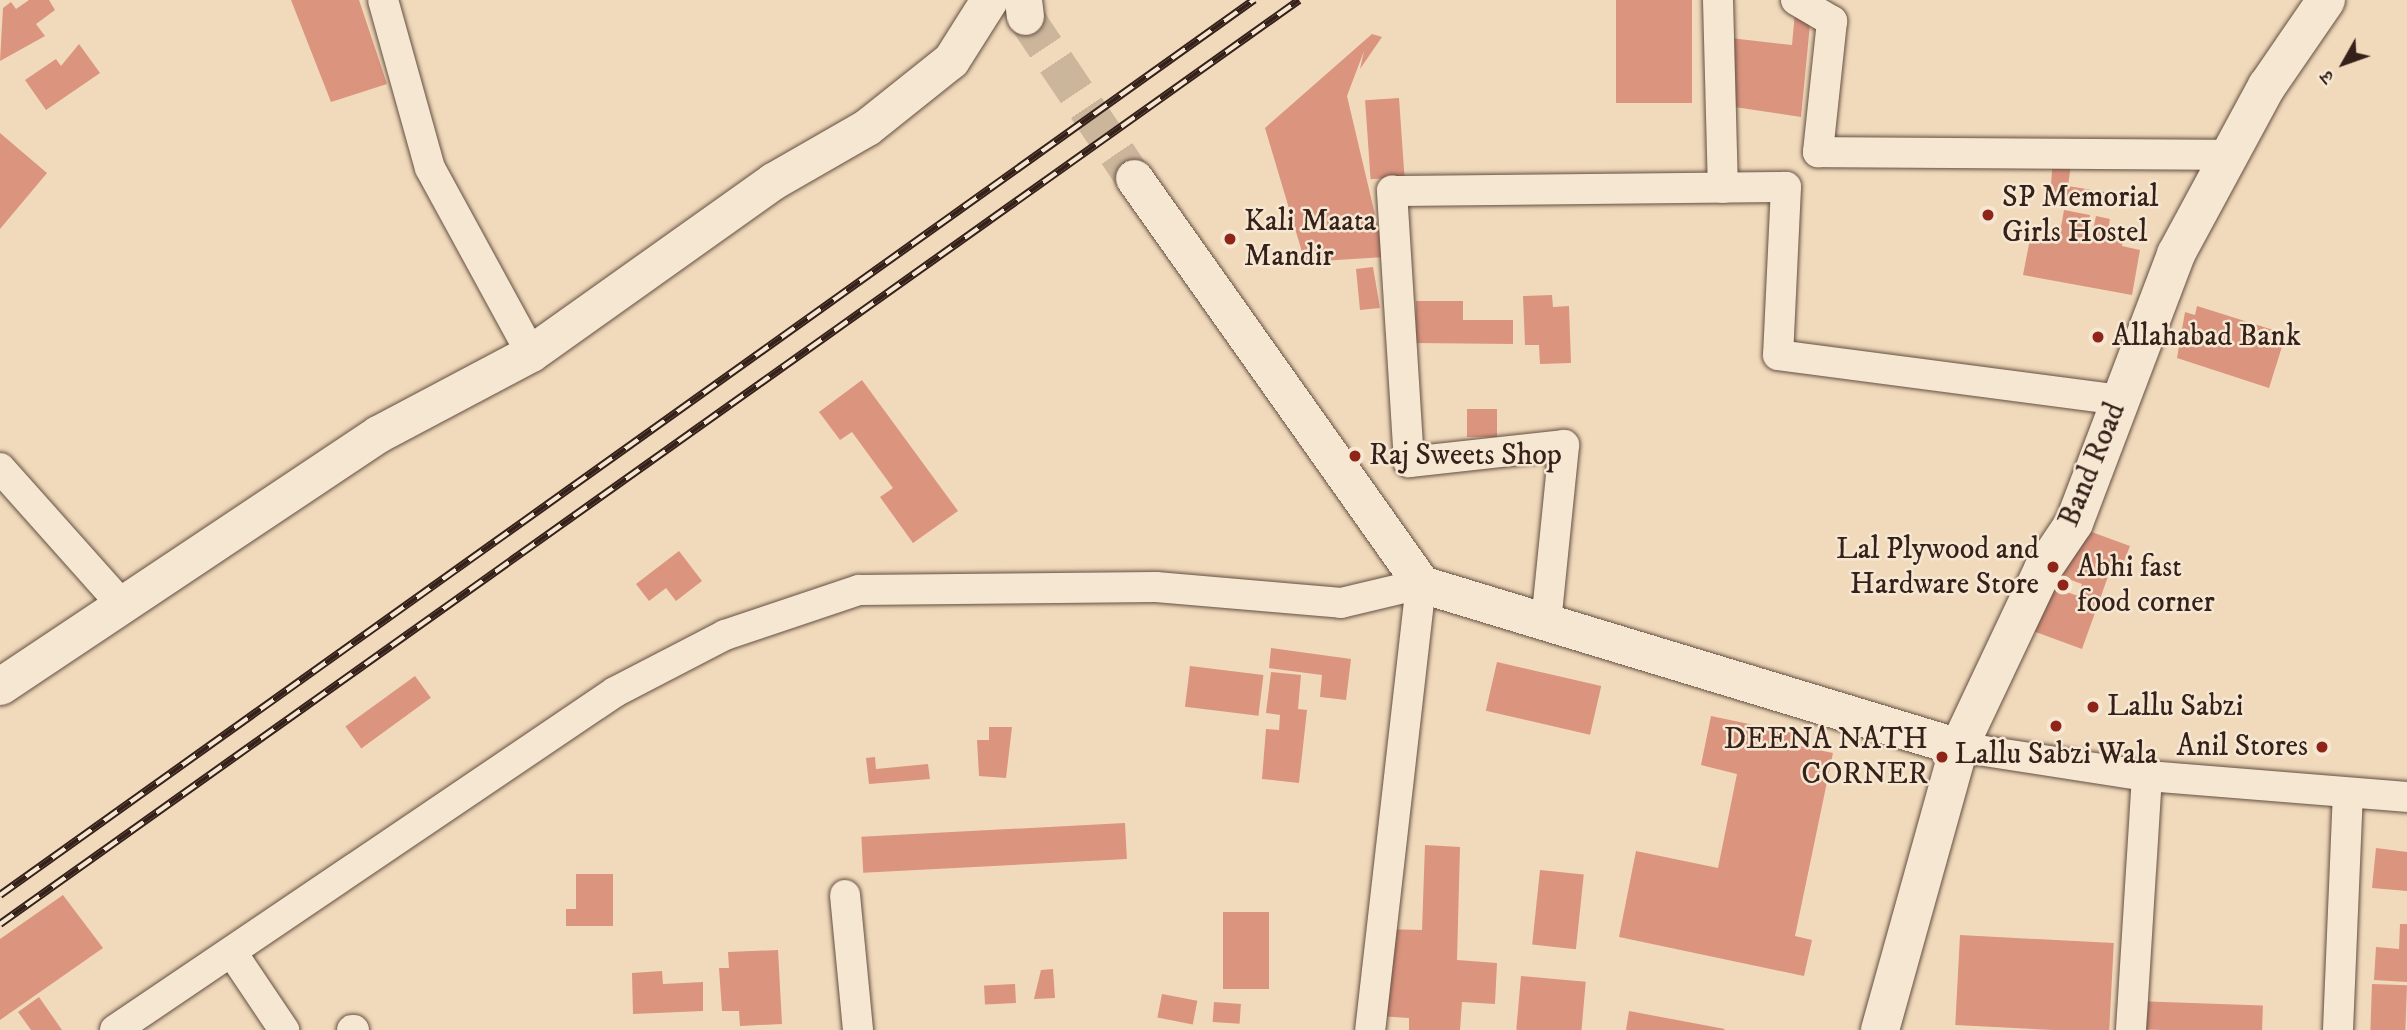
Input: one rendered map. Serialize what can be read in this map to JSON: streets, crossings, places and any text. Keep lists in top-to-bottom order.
{
  "streets": {
    "main road": ["Band Road"]
  },
  "places": [
    "SP Memorial Girls Hostel",
    "Kali Maata Mandir",
    "Allahabad Bank",
    "Raj Sweets Shop",
    "Lal Plywood and Hardware Store",
    "Abhi fast food corner",
    "Lallu Sabzi",
    "Lallu Sabzi Wala",
    "Anil Stores",
    "DEENA NATH CORNER"
  ],
  "north": "bottom left"
}
